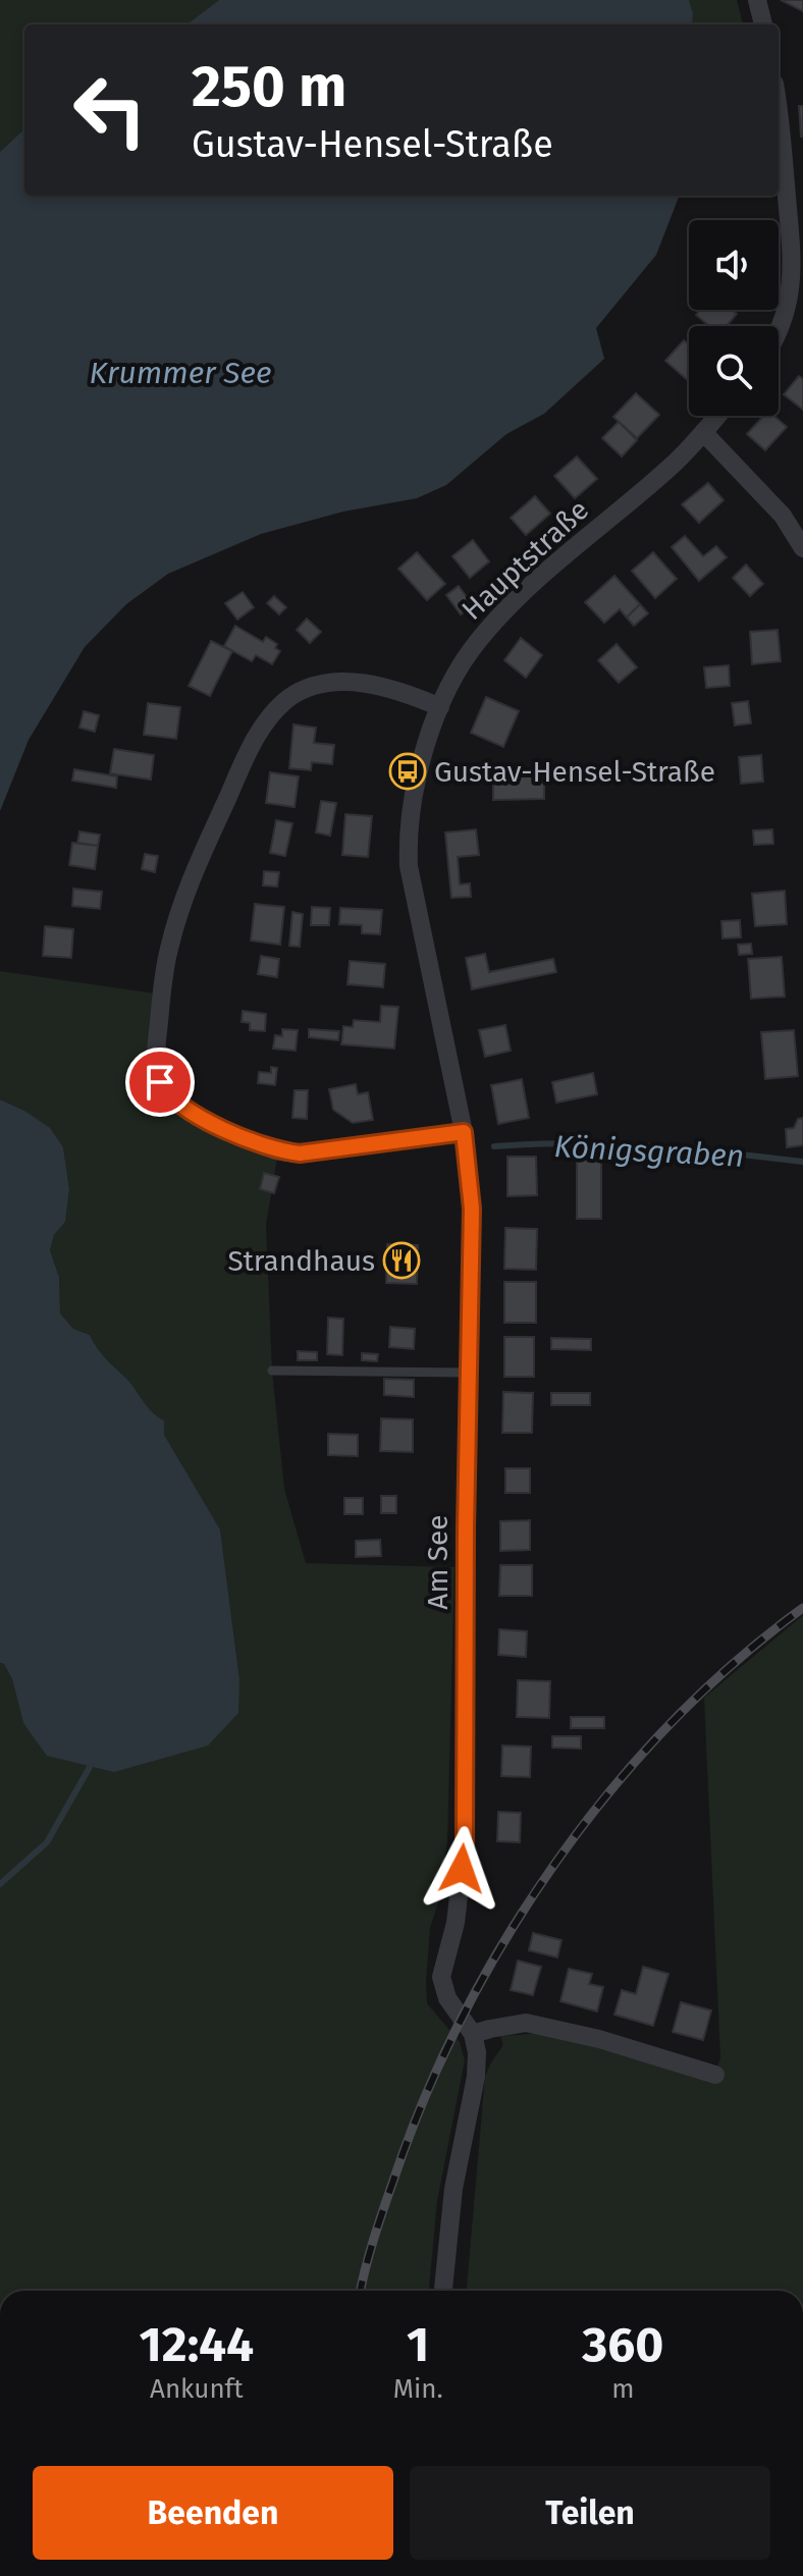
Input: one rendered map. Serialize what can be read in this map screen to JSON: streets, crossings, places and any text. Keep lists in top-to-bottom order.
{
  "streets": {
    "street": ["Hauptstraße", "Am See"]
  },
  "crossings": [
    ["Hauptstraße", "Am See"]
  ],
  "water": ["Krummer See", "Königsgraben"],
  "places": {
    "bus stop": ["Gustav-Hensel-Straße"],
    "restaurant": ["Strandhaus"]
  },
  "page": {
    "turn": ["250 m", "Gustav-Hensel-Straße"],
    "eta": [
      "12:44",
      "Ankunft",
      "1",
      "Min.",
      "360",
      "m"
    ],
    "buttons": ["Beenden", "Teilen"]
  }
}
